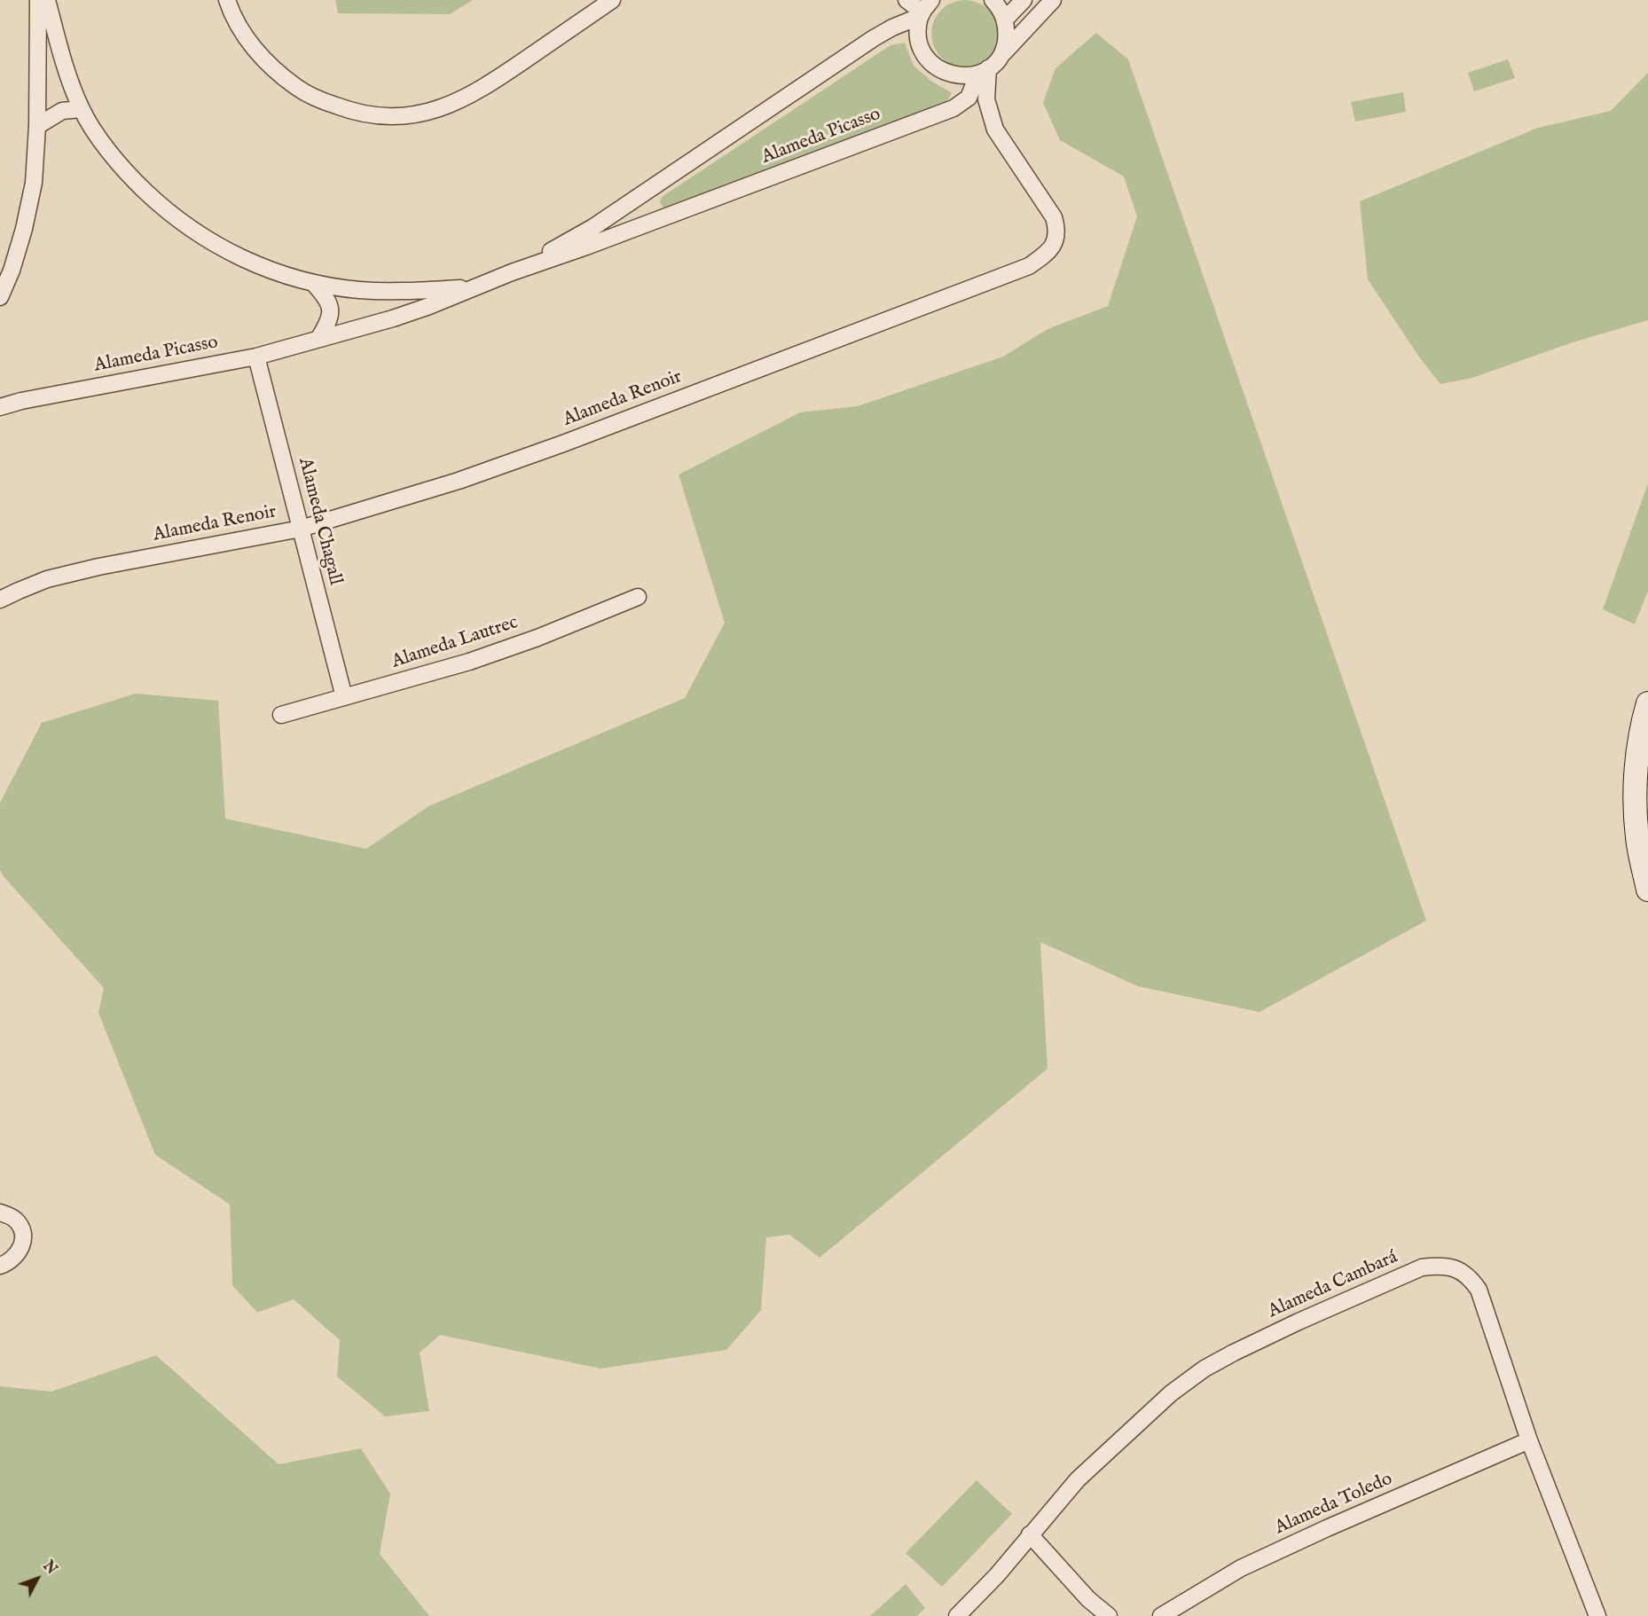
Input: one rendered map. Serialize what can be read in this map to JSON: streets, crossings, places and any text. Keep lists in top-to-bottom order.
{
  "streets": {
    "street": [
      "Alameda Picasso",
      "Alameda Renoir",
      "Alameda Chagall",
      "Alameda Lautrec",
      "Alameda Cambará",
      "Alameda Toledo"
    ]
  },
  "crossings": [
    ["Alameda Picasso", "Alameda Renoir"],
    ["Alameda Picasso", "Alameda Chagall"],
    ["Alameda Renoir", "Alameda Chagall"],
    ["Alameda Chagall", "Alameda Lautrec"],
    ["Alameda Cambará", "Alameda Toledo"]
  ],
  "north": "top right"
}
